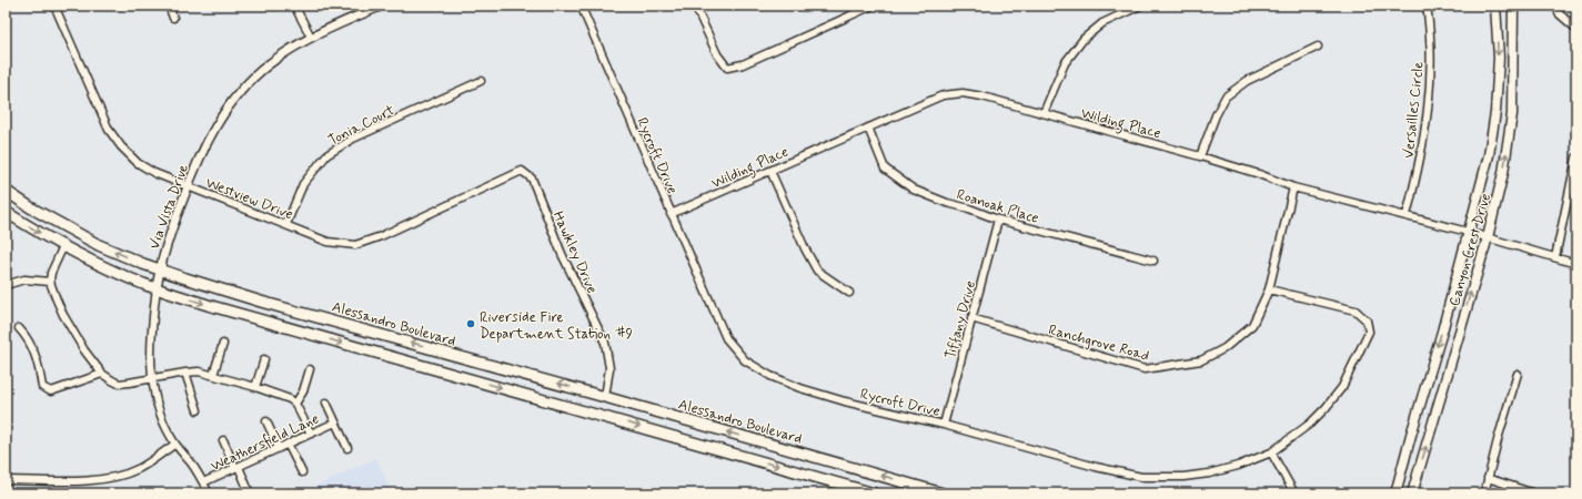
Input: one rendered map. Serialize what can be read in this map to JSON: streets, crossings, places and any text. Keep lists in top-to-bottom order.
{
  "streets": {
    "main road": ["Canyon Crest Drive", "Alessandro Boulevard"],
    "street": [
      "Versailles Circle",
      "Wilding Place",
      "Tonia Court",
      "Rycroft Drive",
      "Westview Drive",
      "Roanoak Place",
      "Via Vista Drive",
      "Hawkley Drive",
      "Tiffany Drive",
      "Ranchgrove Road",
      "Weathersfield Lane"
    ]
  },
  "crossings": [
    ["Versailles Circle", "Wilding Place"],
    ["Wilding Place", "Rycroft Drive"],
    ["Wilding Place", "Roanoak Place"],
    ["Wilding Place", "Canyon Crest Drive"],
    ["Wilding Place", "Ranchgrove Road"],
    ["Tonia Court", "Westview Drive"],
    ["Rycroft Drive", "Tiffany Drive"],
    ["Rycroft Drive", "Ranchgrove Road"],
    ["Westview Drive", "Via Vista Drive"],
    ["Westview Drive", "Hawkley Drive"],
    ["Roanoak Place", "Tiffany Drive"],
    ["Via Vista Drive", "Alessandro Boulevard"],
    ["Via Vista Drive", "Weathersfield Lane"],
    ["Hawkley Drive", "Alessandro Boulevard"],
    ["Tiffany Drive", "Ranchgrove Road"]
  ],
  "places": ["Riverside Fire Department Station #9"]
}
